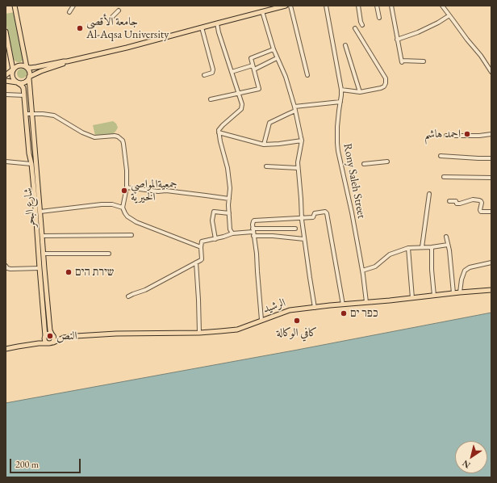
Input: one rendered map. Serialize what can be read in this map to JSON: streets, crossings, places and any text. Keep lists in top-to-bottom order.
{
  "streets": {
    "main road": ["شارع البحر", "الرشيد"],
    "street": ["Rony Saleh Street"]
  },
  "crossings": [
    ["Rony Saleh Street", "الرشيد"],
    ["شارع البحر", "الرشيد"]
  ],
  "places": [
    "جامعة الأقصى Al-Aqsa University",
    "احمد هاشم",
    "جمعيةالمواصي الخيرية",
    "שירת הים",
    "כפר ים",
    "كافي الوكالة",
    "النص"
  ],
  "scale_bar": "200 m",
  "north": "bottom left"
}
